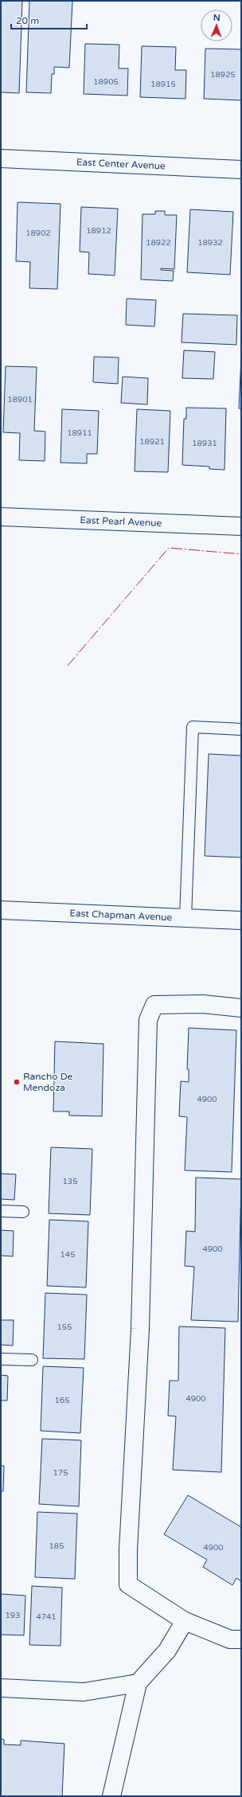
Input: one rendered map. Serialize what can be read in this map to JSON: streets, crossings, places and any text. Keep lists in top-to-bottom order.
{
  "streets": {
    "street": ["East Center Avenue", "East Pearl Avenue", "East Chapman Avenue"]
  },
  "places": ["Rancho De Mendoza"],
  "house_numbers": [
    "18925",
    "18905",
    "18915",
    "18912",
    "18902",
    "18922",
    "18932",
    "18901",
    "18911",
    "18921",
    "18931",
    "4900",
    "135",
    "4900",
    "145",
    "155",
    "4900",
    "165",
    "175",
    "185",
    "4900",
    "193",
    "4741"
  ],
  "scale_bar": "20 m",
  "north": "top"
}
